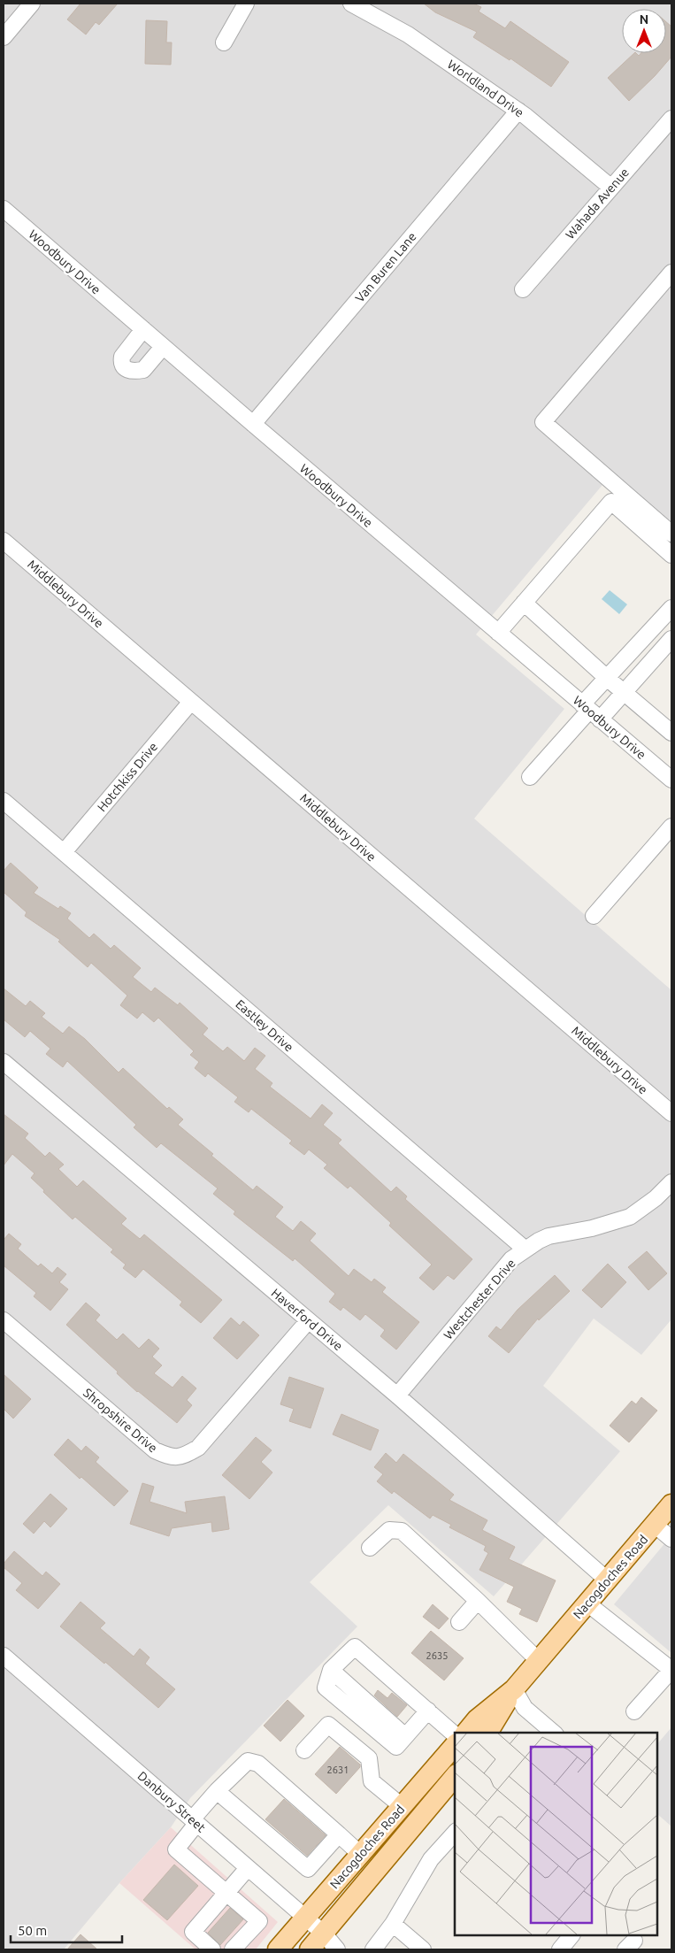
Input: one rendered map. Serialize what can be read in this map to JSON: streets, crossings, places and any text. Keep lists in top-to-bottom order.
{
  "streets": {
    "main road": ["Nacogdoches Road"],
    "street": [
      "Worldland Drive",
      "Wahada Avenue",
      "Woodbury Drive",
      "Van Buren Lane",
      "Middlebury Drive",
      "Hotchkiss Drive",
      "Eastley Drive",
      "Westchester Drive",
      "Haverford Drive",
      "Shropshire Drive",
      "Danbury Street"
    ]
  },
  "crossings": [
    ["Worldland Drive", "Wahada Avenue"],
    ["Worldland Drive", "Van Buren Lane"],
    ["Woodbury Drive", "Van Buren Lane"],
    ["Middlebury Drive", "Hotchkiss Drive"],
    ["Hotchkiss Drive", "Eastley Drive"],
    ["Eastley Drive", "Westchester Drive"],
    ["Westchester Drive", "Haverford Drive"],
    ["Haverford Drive", "Shropshire Drive"],
    ["Haverford Drive", "Nacogdoches Road"],
    ["Nacogdoches Road", "Danbury Street"]
  ],
  "house_numbers": ["2635", "2631"],
  "scale_bar": "50 m",
  "north": "top"
}
